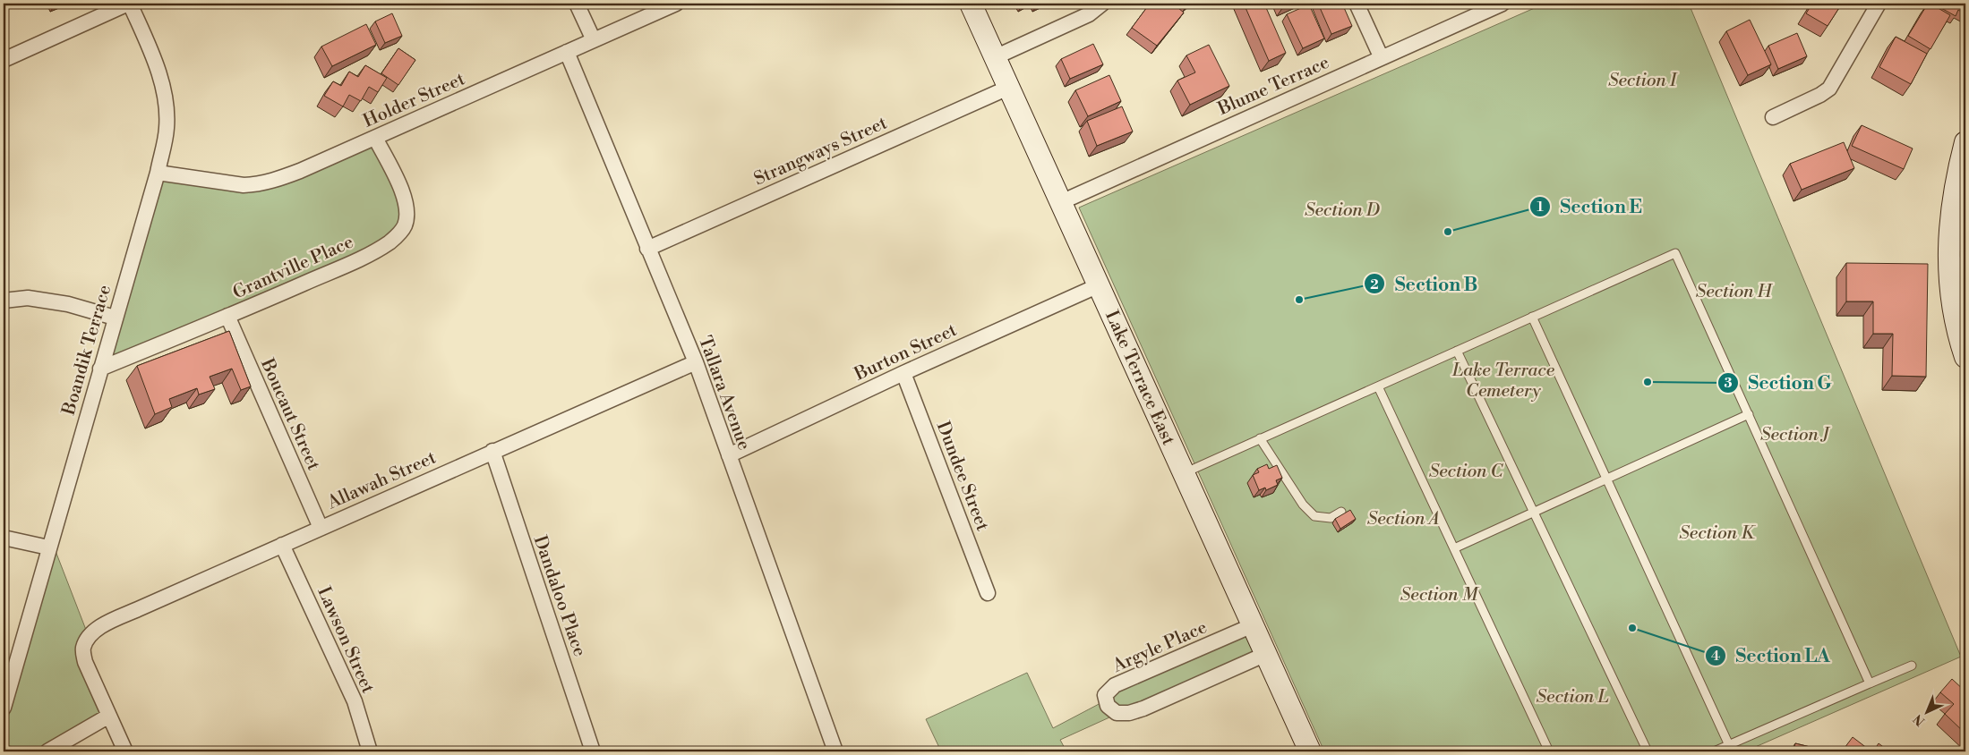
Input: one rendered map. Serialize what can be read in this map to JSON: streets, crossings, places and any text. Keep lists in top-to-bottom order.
{
  "streets": {
    "street": [
      "Blume Terrace",
      "Holder Street",
      "Strangways Street",
      "Grantville Place",
      "Boandik Terrace",
      "Burton Street",
      "Lake Terrace East",
      "Tallara Avenue",
      "Boucaut Street",
      "Dundee Street",
      "Allawah Street",
      "Dandaloo Place",
      "Lawson Street",
      "Argyle Place"
    ]
  },
  "crossings": [
    ["Blume Terrace", "Lake Terrace East"],
    ["Holder Street", "Grantville Place"],
    ["Holder Street", "Boandik Terrace"],
    ["Holder Street", "Tallara Avenue"],
    ["Strangways Street", "Lake Terrace East"],
    ["Strangways Street", "Tallara Avenue"],
    ["Grantville Place", "Boandik Terrace"],
    ["Grantville Place", "Boucaut Street"],
    ["Burton Street", "Lake Terrace East"],
    ["Burton Street", "Tallara Avenue"],
    ["Burton Street", "Dundee Street"],
    ["Lake Terrace East", "Argyle Place"],
    ["Tallara Avenue", "Allawah Street"],
    ["Boucaut Street", "Allawah Street"],
    ["Allawah Street", "Dandaloo Place"],
    ["Allawah Street", "Lawson Street"]
  ],
  "parks": [
    "Section I",
    "Section D",
    "Section H",
    "Lake Terrace Cemetery",
    "Section J",
    "Section C",
    "Section A",
    "Section K",
    "Section M",
    "Section L"
  ],
  "places": [
    "Section E",
    "Section B",
    "Section G",
    "Section LA"
  ],
  "north": "bottom left"
}
